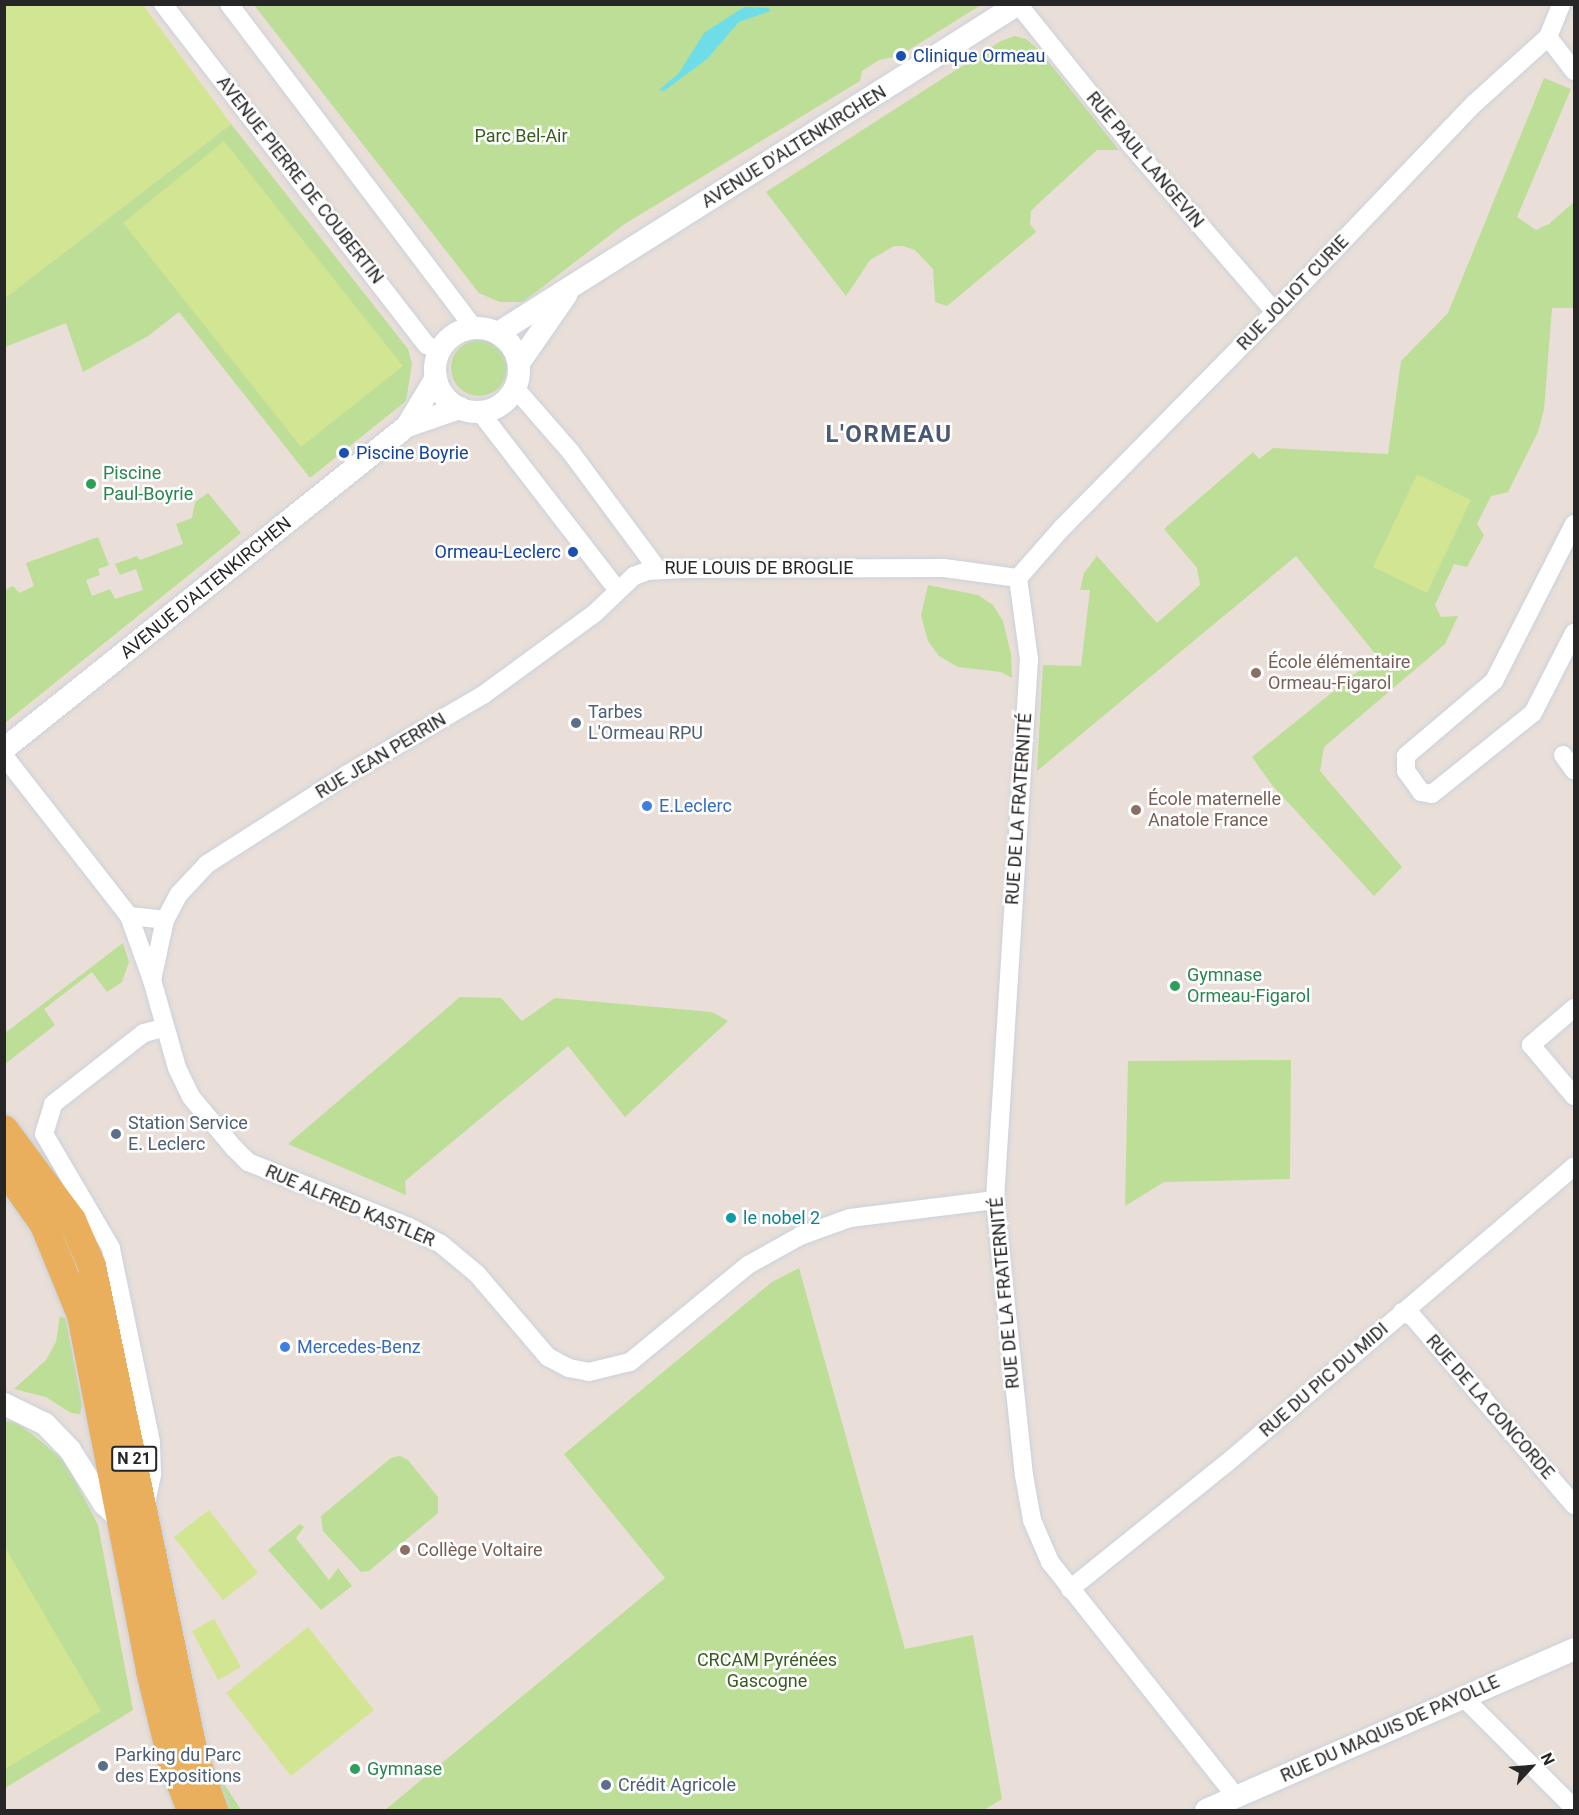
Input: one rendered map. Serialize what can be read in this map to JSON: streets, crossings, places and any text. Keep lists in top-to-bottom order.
{
  "streets": {
    "main road": ["N 21"],
    "street": [
      "AVENUE D'ALTENKIRCHEN",
      "RUE PAUL LANGEVIN",
      "AVENUE PIERRE DE COUBERTIN",
      "RUE JOLIOT CURIE",
      "RUE LOUIS DE BROGLIE",
      "RUE JEAN PERRIN",
      "RUE DE LA FRATERNITÉ",
      "RUE ALFRED KASTLER",
      "RUE DU PIC DU MIDI",
      "RUE DE LA CONCORDE",
      "RUE DU MAQUIS DE PAYOLLE"
    ]
  },
  "crossings": [
    ["AVENUE D'ALTENKIRCHEN", "RUE PAUL LANGEVIN"],
    ["AVENUE D'ALTENKIRCHEN", "AVENUE PIERRE DE COUBERTIN"],
    ["AVENUE D'ALTENKIRCHEN", "RUE LOUIS DE BROGLIE"],
    ["RUE PAUL LANGEVIN", "RUE JOLIOT CURIE"],
    ["AVENUE PIERRE DE COUBERTIN", "RUE LOUIS DE BROGLIE"],
    ["RUE JOLIOT CURIE", "RUE LOUIS DE BROGLIE"],
    ["RUE JOLIOT CURIE", "RUE DE LA FRATERNITÉ"],
    ["RUE LOUIS DE BROGLIE", "RUE JEAN PERRIN"],
    ["RUE LOUIS DE BROGLIE", "RUE DE LA FRATERNITÉ"],
    ["RUE JEAN PERRIN", "RUE ALFRED KASTLER"],
    ["RUE DE LA FRATERNITÉ", "RUE ALFRED KASTLER"],
    ["RUE DE LA FRATERNITÉ", "RUE DU PIC DU MIDI"],
    ["RUE DE LA FRATERNITÉ", "RUE DU MAQUIS DE PAYOLLE"],
    ["RUE DU PIC DU MIDI", "RUE DE LA CONCORDE"]
  ],
  "districts": ["L'ORMEAU"],
  "parks": ["Parc Bel-Air", "CRCAM Pyrénées Gascogne"],
  "places": [
    "Clinique Ormeau",
    "Piscine Boyrie",
    "Piscine Paul-Boyrie",
    "Ormeau-Leclerc",
    "École élémentaire Ormeau-Figarol",
    "Tarbes L'Ormeau RPU",
    "E.Leclerc",
    "École maternelle Anatole France",
    "Gymnase Ormeau-Figarol",
    "Station Service E. Leclerc",
    "le nobel 2",
    "Mercedes-Benz",
    "Collège Voltaire",
    "Parking du Parc des Expositions",
    "Gymnase",
    "Crédit Agricole"
  ],
  "north": "top right"
}
